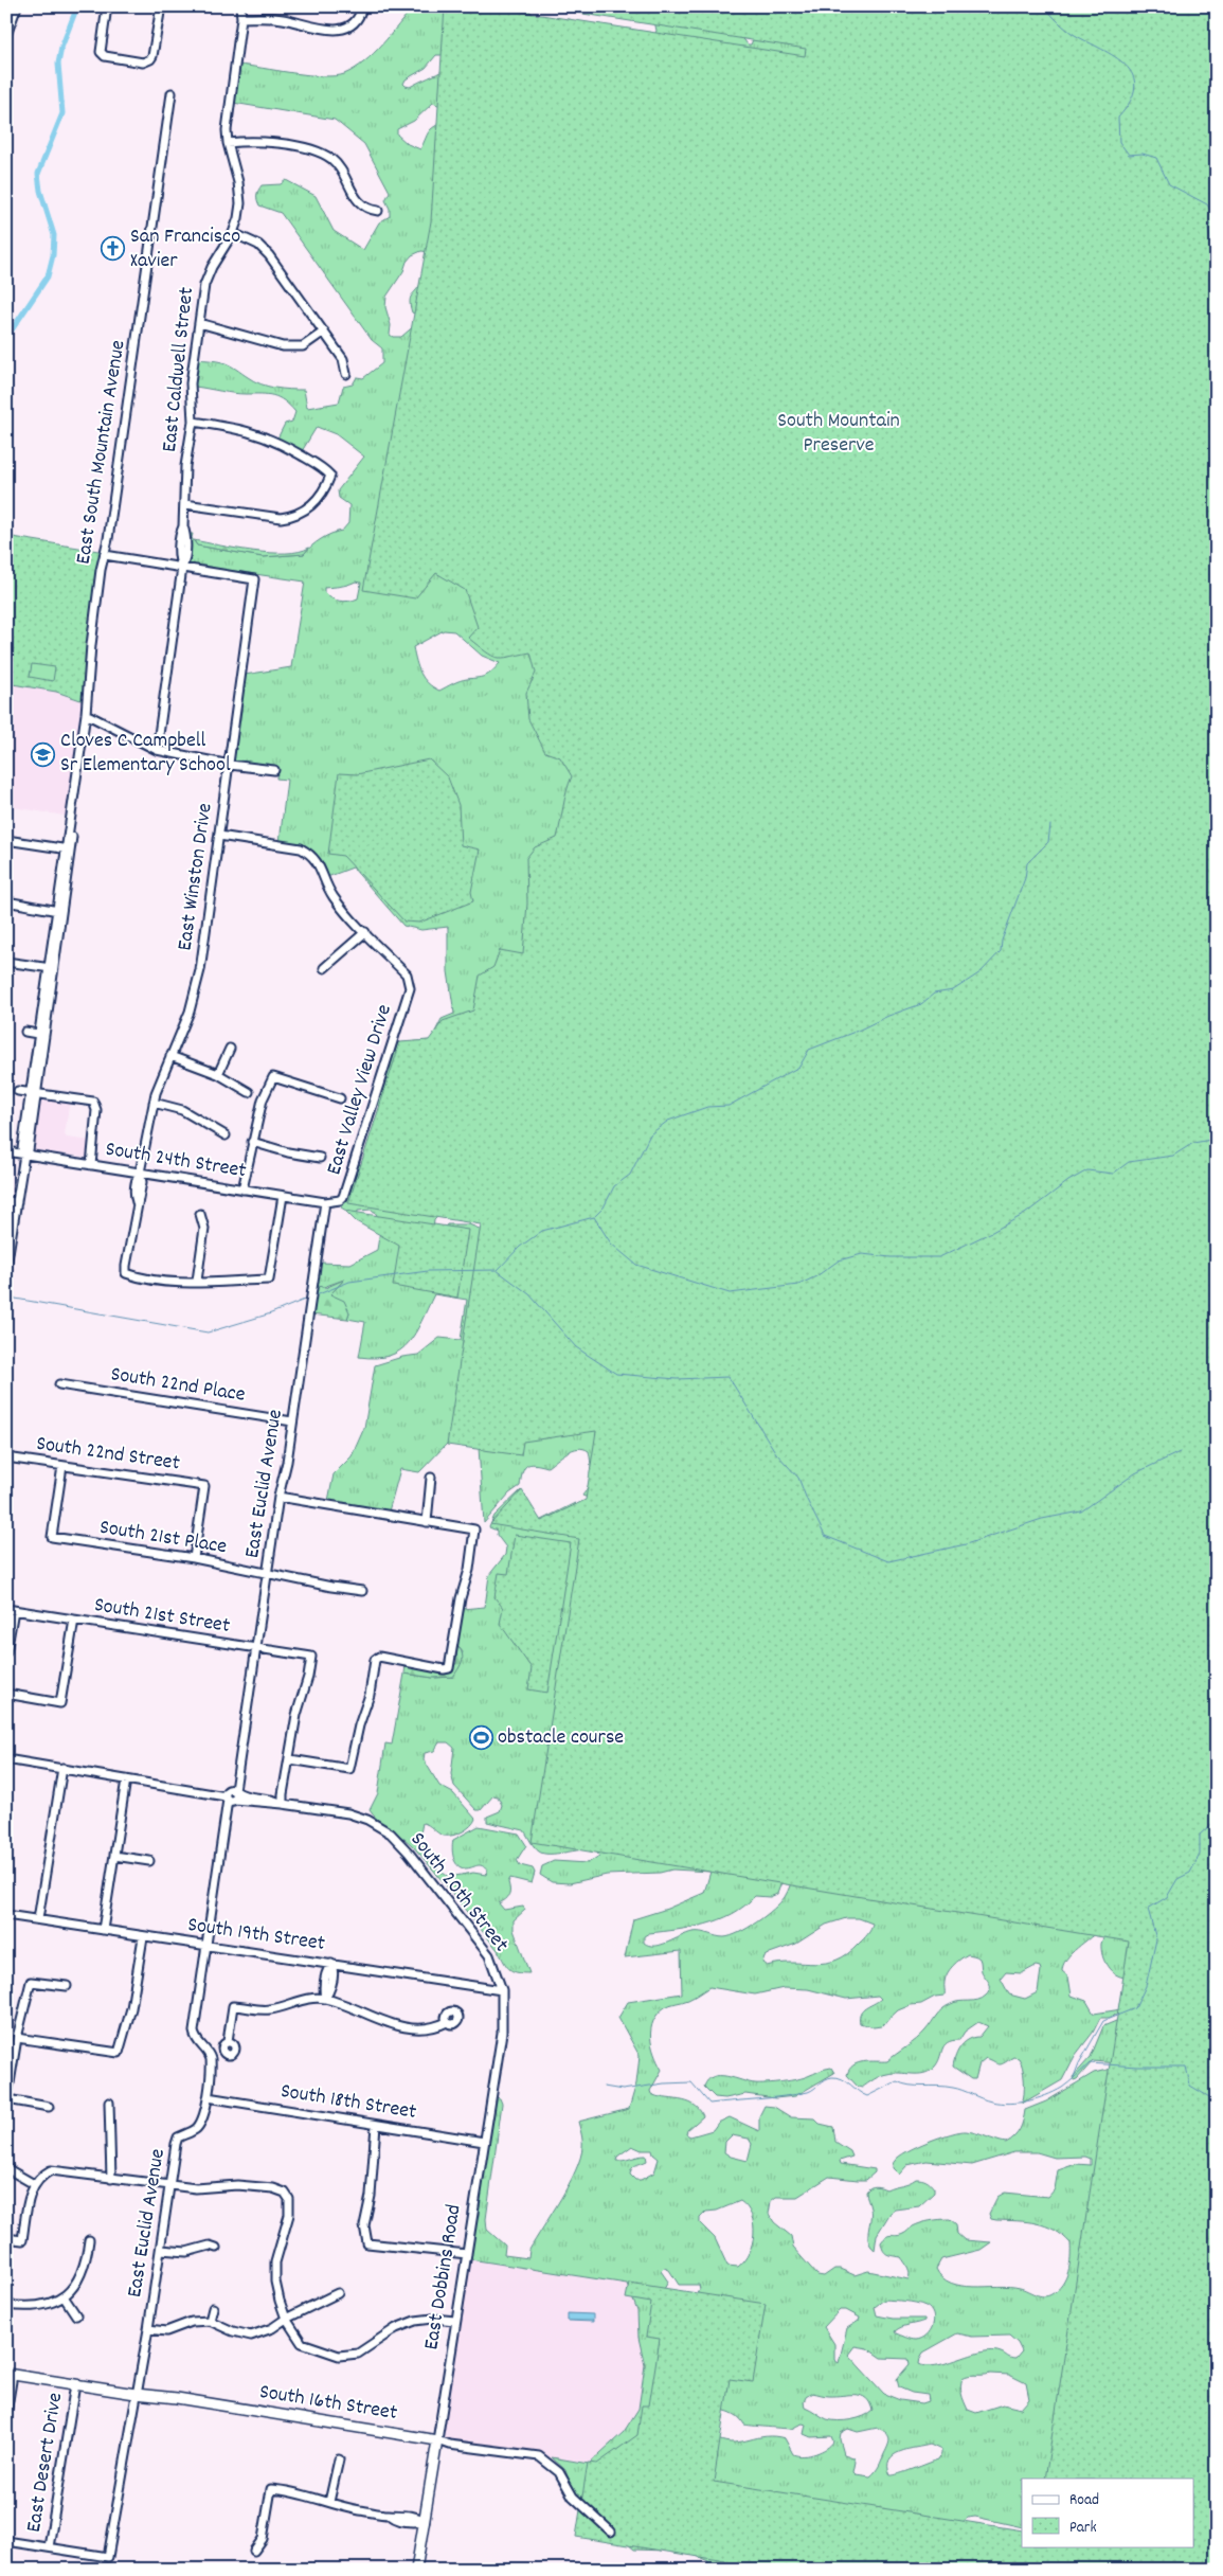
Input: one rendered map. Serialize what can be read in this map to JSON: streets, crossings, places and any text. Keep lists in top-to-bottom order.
{
  "streets": {
    "main road": ["East Dobbins Road", "South 16th Street"],
    "street": [
      "East Caldwell Street",
      "East South Mountain Avenue",
      "East Winston Drive",
      "East Valley View Drive",
      "South 24th Street",
      "South 22nd Place",
      "South 22nd Street",
      "East Euclid Avenue",
      "South 21st Place",
      "South 21st Street",
      "South 20th Street",
      "South 19th Street",
      "South 18th Street",
      "East Desert Drive"
    ]
  },
  "crossings": [
    ["East Caldwell Street", "East Winston Drive"],
    ["East South Mountain Avenue", "South 24th Street"],
    ["East Winston Drive", "South 24th Street"],
    ["East Valley View Drive", "South 24th Street"],
    ["South 24th Street", "East Euclid Avenue"],
    ["South 22nd Place", "East Euclid Avenue"],
    ["South 22nd Street", "South 21st Place"],
    ["East Euclid Avenue", "South 21st Place"],
    ["East Euclid Avenue", "South 21st Street"],
    ["East Euclid Avenue", "South 20th Street"],
    ["East Euclid Avenue", "South 19th Street"],
    ["East Euclid Avenue", "South 18th Street"],
    ["East Euclid Avenue", "South 16th Street"],
    ["East Euclid Avenue", "East Desert Drive"],
    ["South 20th Street", "South 19th Street"],
    ["South 20th Street", "East Dobbins Road"],
    ["South 19th Street", "East Dobbins Road"],
    ["South 18th Street", "East Dobbins Road"],
    ["East Dobbins Road", "South 16th Street"],
    ["South 16th Street", "East Desert Drive"]
  ],
  "parks": ["South Mountain Preserve"],
  "places": {
    "church": ["San Francisco Xavier"],
    "school or university": ["Cloves C Campbell Sr Elementary School"],
    "sports": ["obstacle course"]
  },
  "legend": ["Road", "Park"]
}
